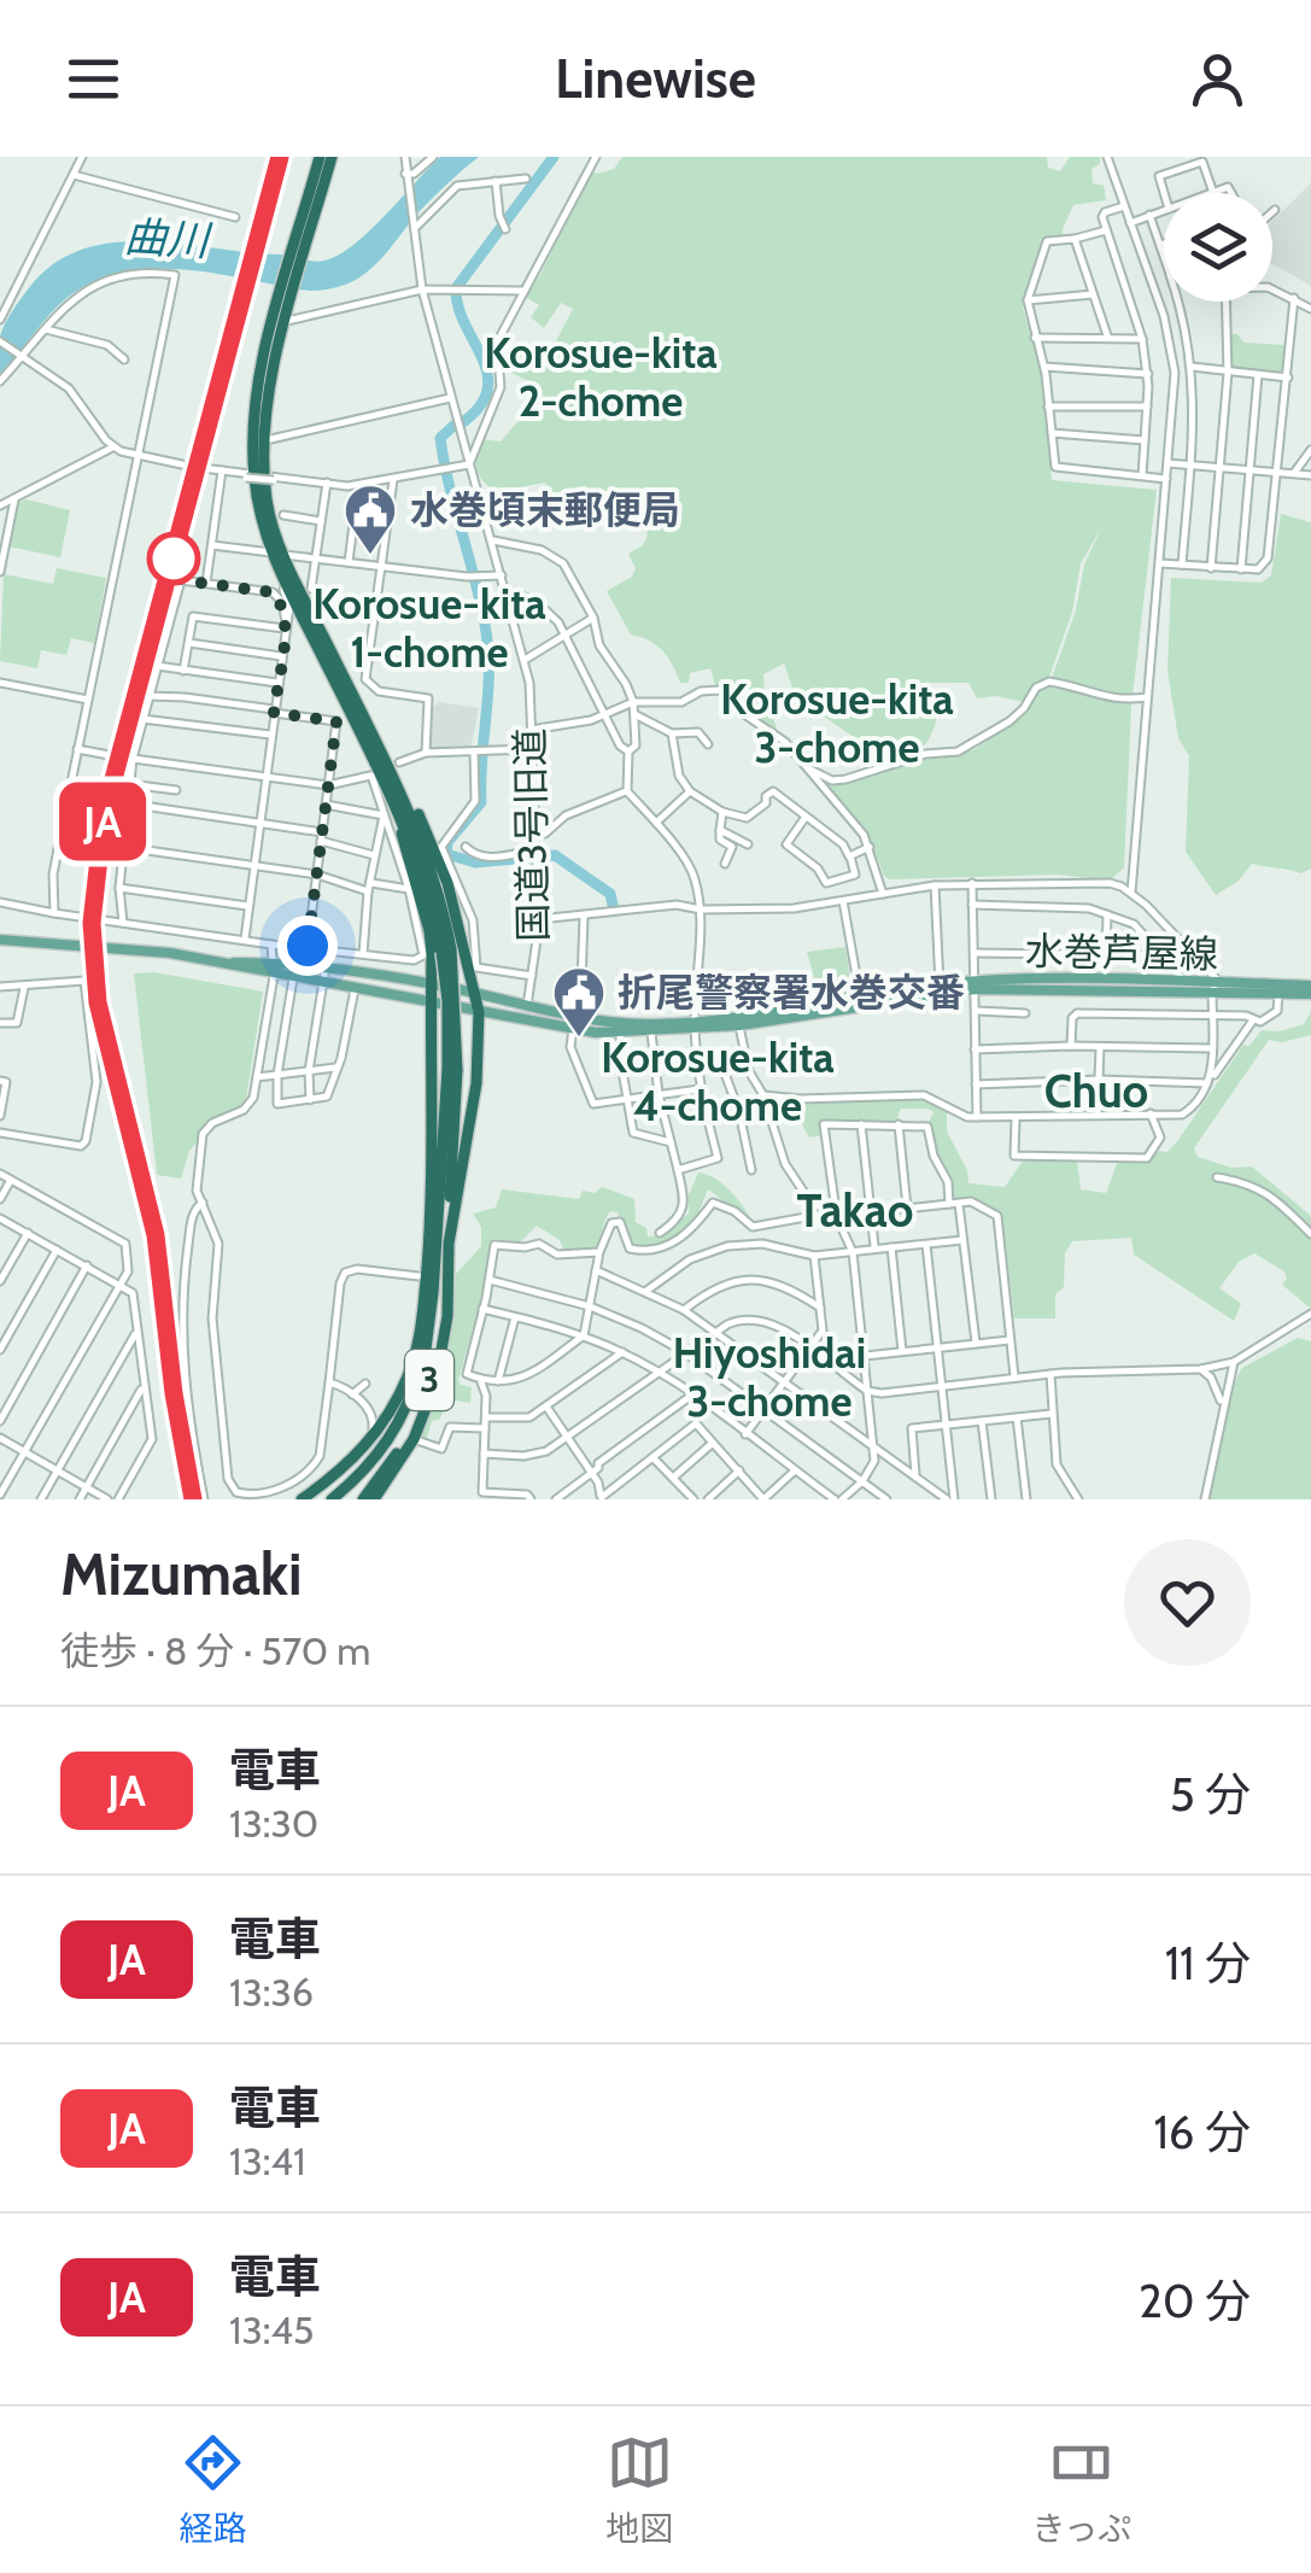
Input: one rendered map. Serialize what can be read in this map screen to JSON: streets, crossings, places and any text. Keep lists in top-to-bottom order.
{
  "streets": {
    "highway": ["3"],
    "main road": ["水巻芦屋線"],
    "street": ["国道3号旧道"]
  },
  "crossings": [
    ["国道3号旧道", "水巻芦屋線"]
  ],
  "districts": [
    "Korosue-kita 2-chome",
    "Korosue-kita 1-chome",
    "Korosue-kita 3-chome",
    "Korosue-kita 4-chome",
    "Chuo",
    "Takao",
    "Hiyoshidai 3-chome"
  ],
  "water": ["曲川"],
  "places": {
    "public building": ["水巻頃末郵便局", "折尾警察署水巻交番"]
  },
  "page": {
    "header": "Linewise",
    "on_map": "JA",
    "heading": ["Mizumaki", "徒歩 · 8 分 · 570 m"],
    "list": [
      {
        "mark": "JA",
        "name": "電車",
        "note": "13:30",
        "value": "5 分"
      },
      {
        "mark": "JA",
        "name": "電車",
        "note": "13:36",
        "value": "11 分"
      },
      {
        "mark": "JA",
        "name": "電車",
        "note": "13:41",
        "value": "16 分"
      },
      {
        "mark": "JA",
        "name": "電車",
        "note": "13:45",
        "value": "20 分"
      }
    ],
    "tabs": ["経路", "地図", "きっぷ"]
  }
}
